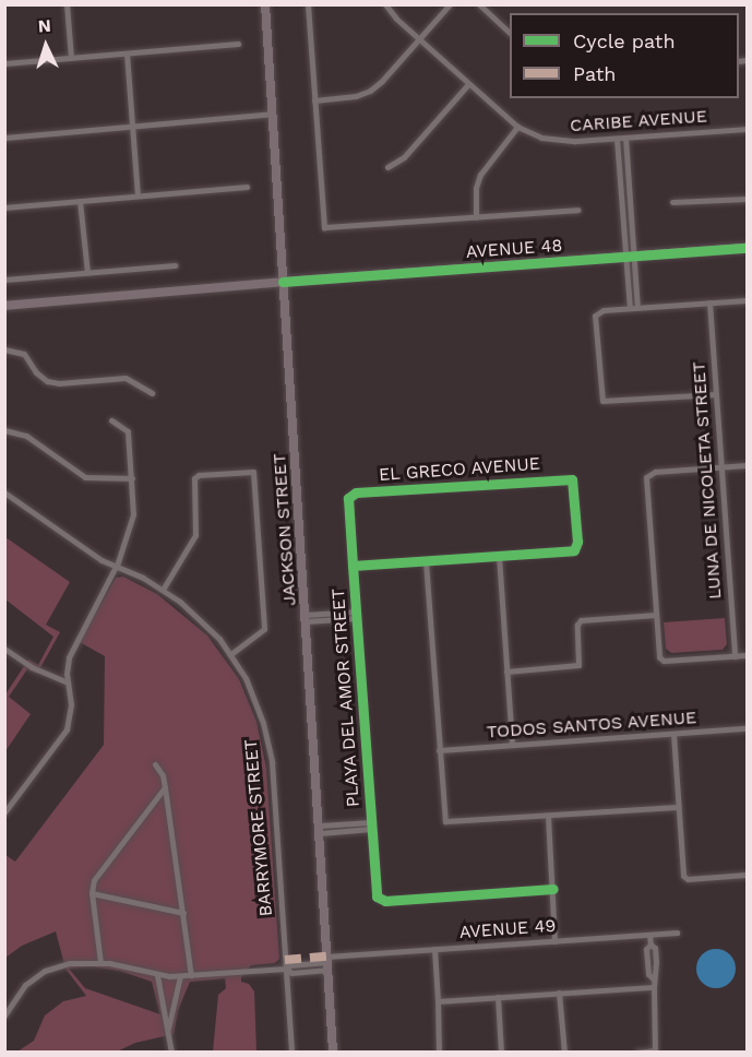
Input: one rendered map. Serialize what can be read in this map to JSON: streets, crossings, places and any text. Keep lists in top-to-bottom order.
{
  "streets": {
    "main road": ["AVENUE 48", "JACKSON STREET"],
    "street": [
      "CARIBE AVENUE",
      "EL GRECO AVENUE",
      "LUNA DE NICOLETA STREET",
      "PLAYA DEL AMOR STREET",
      "TODOS SANTOS AVENUE",
      "BARRYMORE STREET",
      "AVENUE 49"
    ]
  },
  "crossings": [
    ["AVENUE 48", "JACKSON STREET"],
    ["EL GRECO AVENUE", "PLAYA DEL AMOR STREET"],
    ["JACKSON STREET", "AVENUE 49"],
    ["BARRYMORE STREET", "AVENUE 49"]
  ],
  "legend": ["Cycle path", "Path"],
  "north": "top"
}
